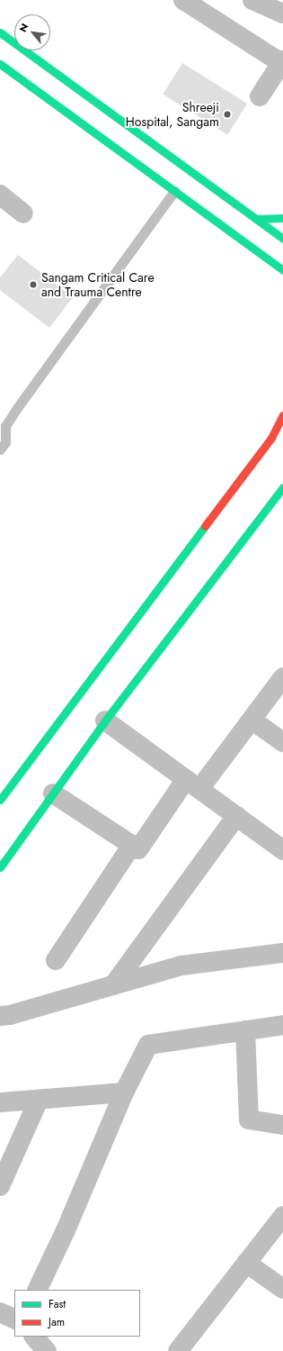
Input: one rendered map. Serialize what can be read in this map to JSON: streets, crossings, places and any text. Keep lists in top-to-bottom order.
{
  "places": ["Shreeji Hospital, Sangam", "Sangam Critical Care and Trauma Centre"],
  "legend": ["Fast", "Jam"],
  "north": "top left"
}
